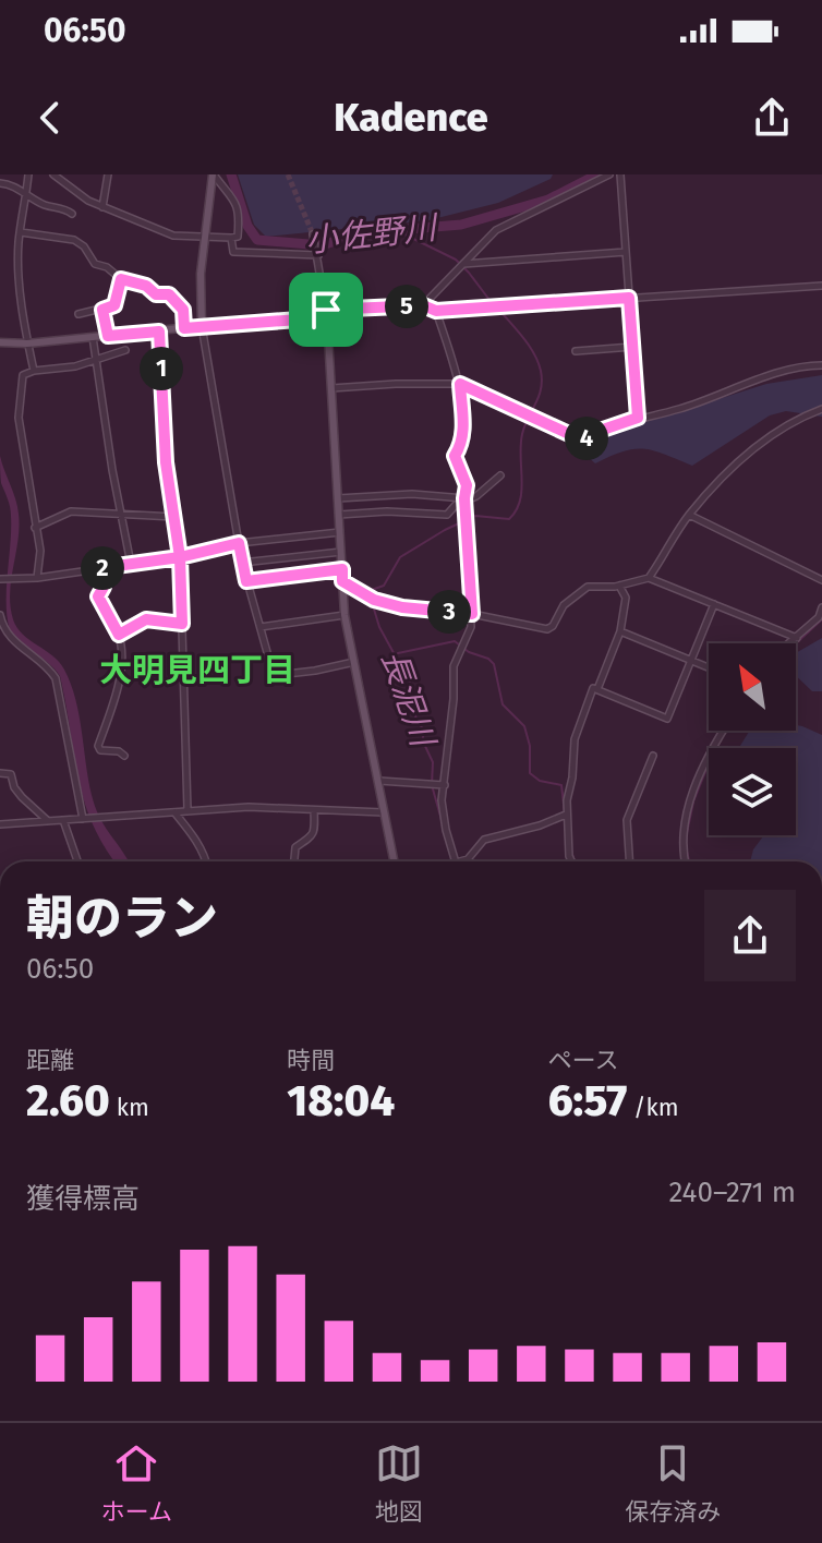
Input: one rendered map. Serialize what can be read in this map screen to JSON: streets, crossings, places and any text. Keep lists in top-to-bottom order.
{
  "districts": ["大明見四丁目"],
  "water": ["小佐野川", "長泥川"],
  "north": "top left",
  "page": {
    "status": "06:50",
    "header": "Kadence",
    "pins": [
      "5",
      "1",
      "4",
      "2",
      "3"
    ],
    "heading": ["朝のラン", "06:50"],
    "stats": [
      ["距離", "2.60 km"],
      ["時間", "18:04"],
      ["ペース", "6:57 /km"]
    ],
    "chart": ["獲得標高", "240–271 m"],
    "tabs": ["ホーム", "地図", "保存済み"]
  }
}
